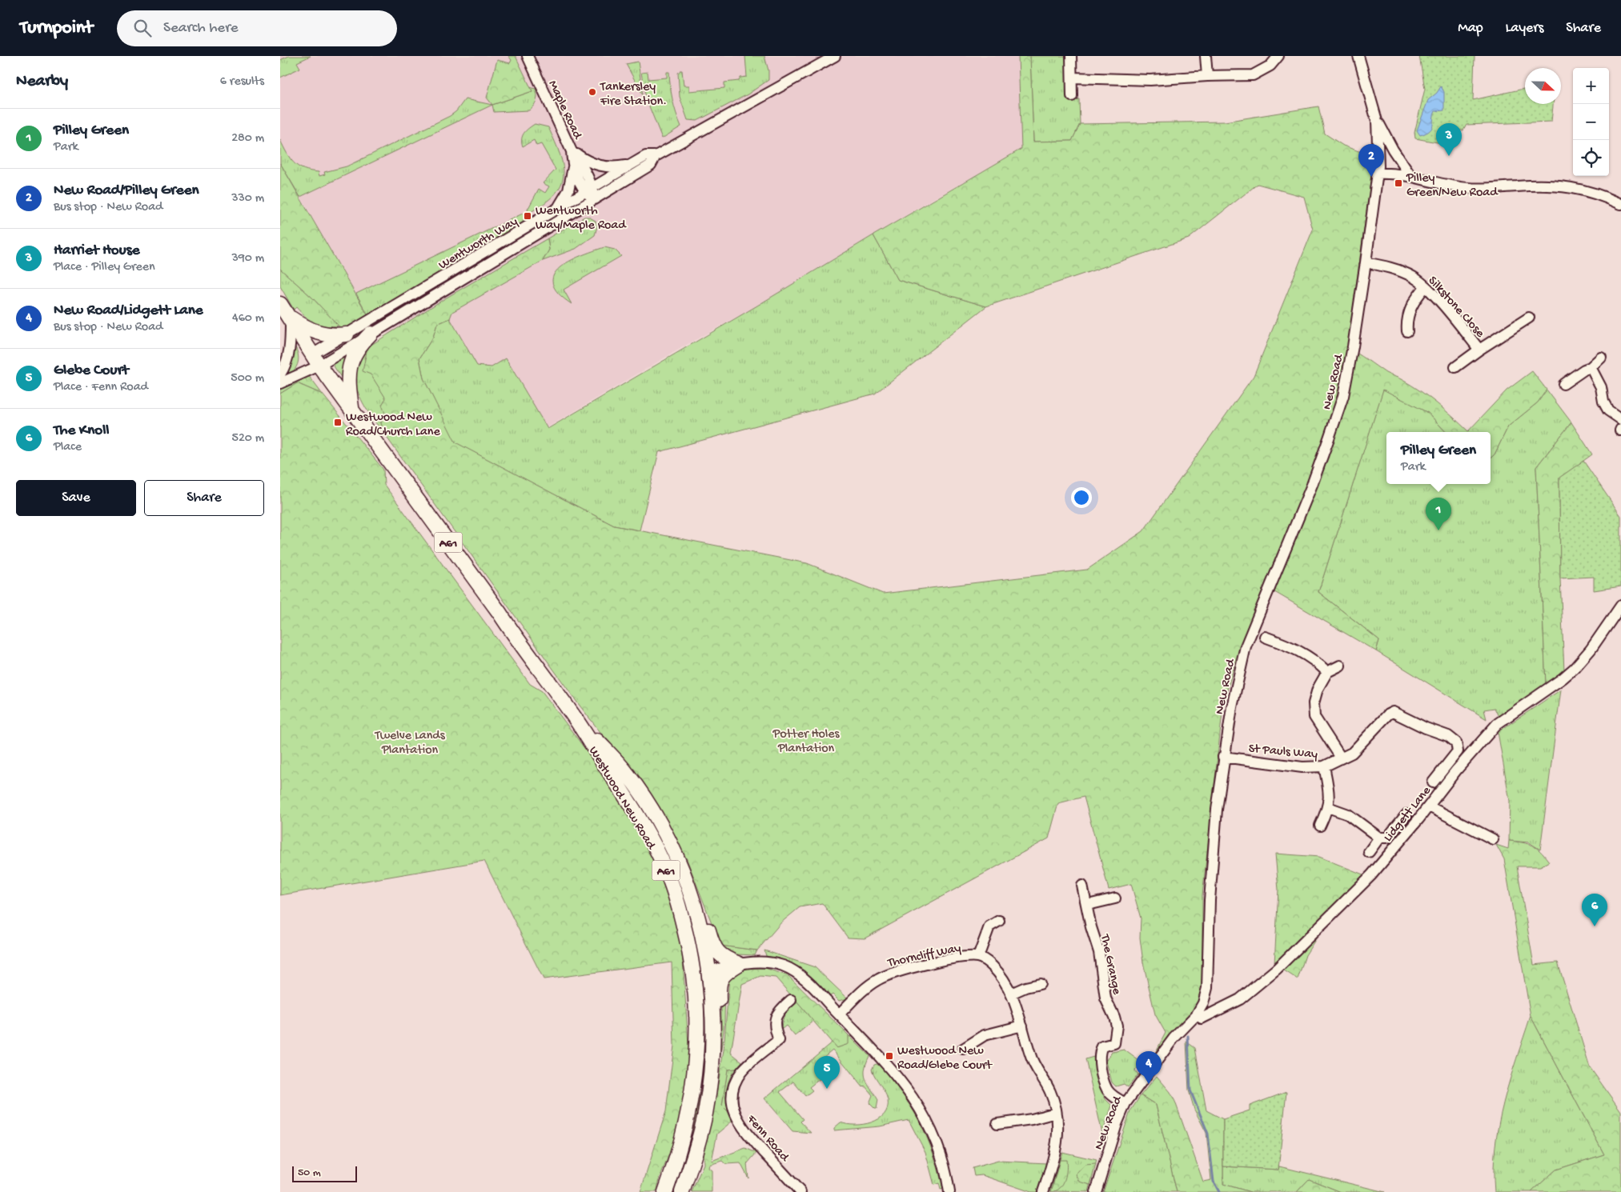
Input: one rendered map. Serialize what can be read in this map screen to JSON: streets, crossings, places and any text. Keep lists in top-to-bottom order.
{
  "streets": {
    "highway": ["A61", "Westwood New Road"],
    "street": [
      "Maple Road",
      "Wentworth Way",
      "Silkstone Close",
      "New Road",
      "St Pauls Way",
      "Lidgett Lane",
      "Thorncliff Way",
      "The Grange",
      "Fenn Road"
    ]
  },
  "crossings": [
    ["Maple Road", "Wentworth Way"],
    ["Wentworth Way", "Westwood New Road"],
    ["Silkstone Close", "New Road"],
    ["New Road", "St Pauls Way"],
    ["New Road", "Lidgett Lane"],
    ["New Road", "The Grange"]
  ],
  "parks": ["Potter Holes Plantation", "Twelve Lands Plantation"],
  "places": {
    "other": ["Tankersley Fire Station."],
    "transit": [
      "Pilley Green/New Road",
      "Wentworth Way/Maple Road",
      "Westwood New Road/Church Lane",
      "Westwood New Road/Glebe Court"
    ]
  },
  "scale_bar": "50 m",
  "north": "right",
  "page": {
    "header": "Turnpoint",
    "search": "Search here",
    "nav": ["Map", "Layers", "Share"],
    "heading": ["Nearby", "6 results"],
    "map_buttons": ["+", "−"],
    "list": [
      {
        "mark": "1",
        "name": "Pilley Green",
        "note": "Park",
        "value": "280 m"
      },
      {
        "mark": "2",
        "name": "New Road/Pilley Green",
        "note": "Bus stop · New Road",
        "value": "330 m"
      },
      {
        "mark": "3",
        "name": "Harriet House",
        "note": "Place · Pilley Green",
        "value": "390 m"
      },
      {
        "mark": "4",
        "name": "New Road/Lidgett Lane",
        "note": "Bus stop · New Road",
        "value": "460 m"
      },
      {
        "mark": "5",
        "name": "Glebe Court",
        "note": "Place · Fenn Road",
        "value": "500 m"
      },
      {
        "mark": "6",
        "name": "The Knoll",
        "note": "Place",
        "value": "520 m"
      }
    ],
    "pins": [
      "3",
      "2",
      "1",
      "6",
      "4",
      "5"
    ],
    "popup": ["Pilley Green", "Park"],
    "buttons": ["Save", "Share"],
    "scale": "50 m"
  }
}
